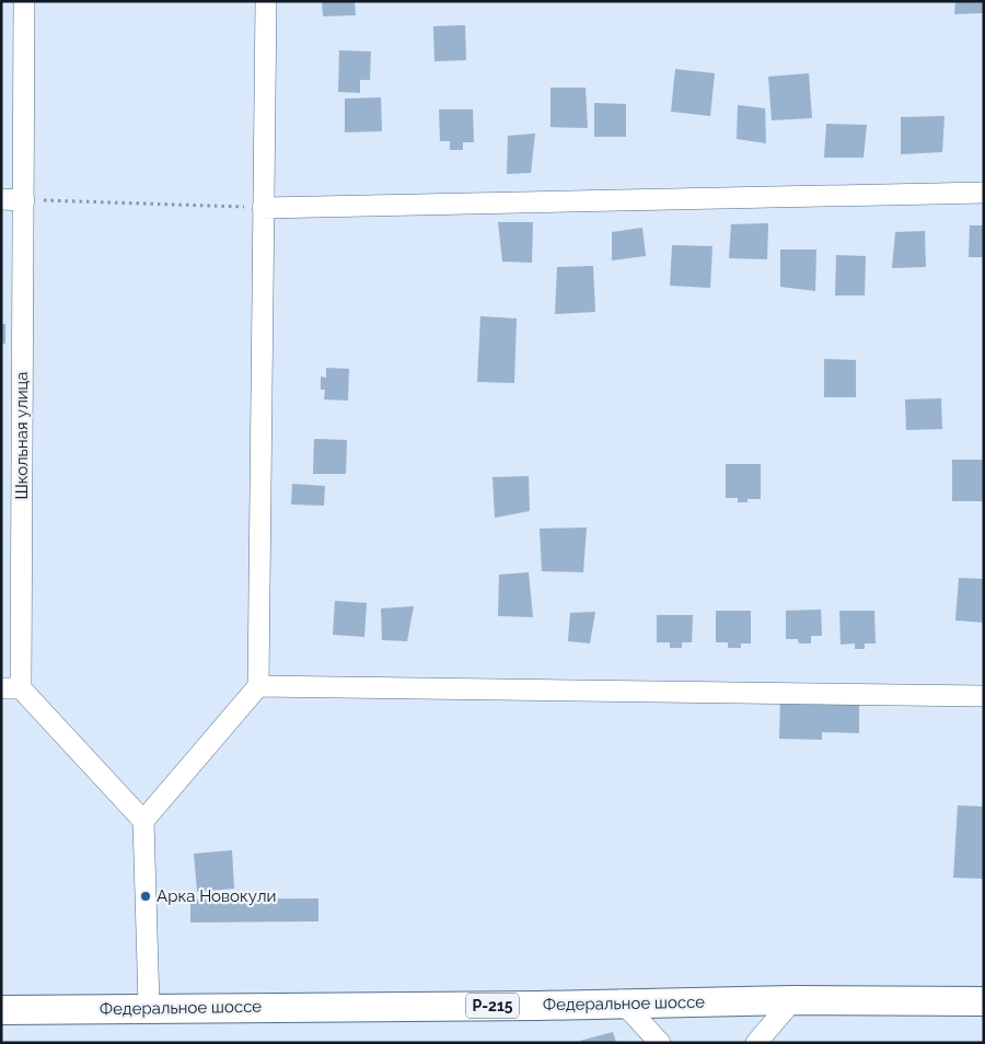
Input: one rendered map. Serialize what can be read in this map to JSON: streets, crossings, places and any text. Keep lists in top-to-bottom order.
{
  "streets": {
    "highway": ["Федеральное шоссе", "P-215"],
    "street": ["Школьная улица"]
  },
  "crossings": [
    ["Федеральное шоссе", "P-215"]
  ],
  "places": ["Арка Новокули"]
}
